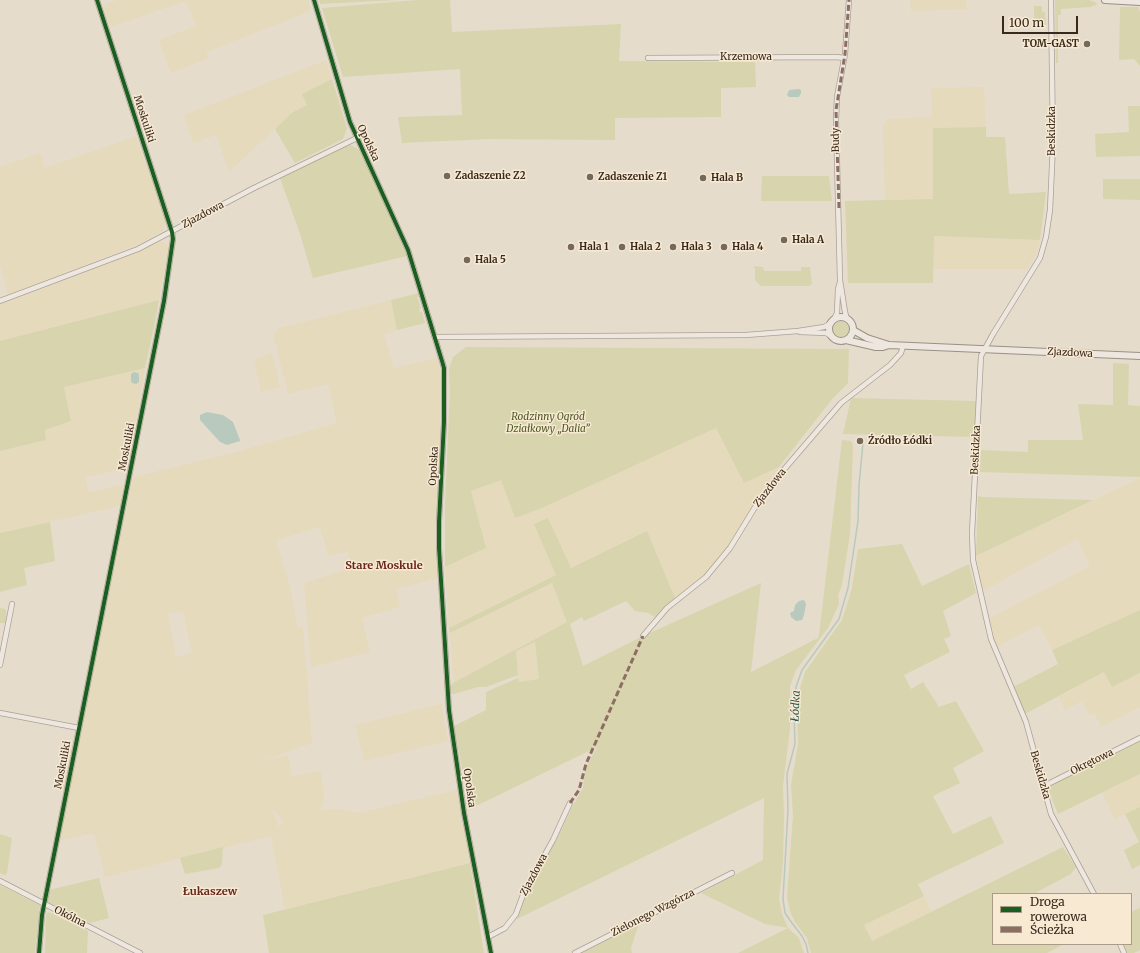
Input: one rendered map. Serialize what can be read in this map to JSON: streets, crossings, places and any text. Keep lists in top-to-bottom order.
{
  "streets": {
    "street": [
      "Krzemowa",
      "Moskuliki",
      "Beskidzka",
      "Budy",
      "Opolska",
      "Zjazdowa",
      "Okrętowa",
      "Zielonego Wzgórza",
      "Okólna"
    ]
  },
  "crossings": [
    ["Krzemowa", "Budy"],
    ["Moskuliki", "Zjazdowa"],
    ["Moskuliki", "Okólna"],
    ["Beskidzka", "Zjazdowa"],
    ["Beskidzka", "Okrętowa"],
    ["Budy", "Zjazdowa"],
    ["Opolska", "Zjazdowa"]
  ],
  "districts": ["Stare Moskule", "Łukaszew"],
  "water": ["Łódka"],
  "parks": ["Rodzinny Ogród Działkowy „Dalia”"],
  "places": [
    "TOM-GAST",
    "Zadaszenie Z2",
    "Zadaszenie Z1",
    "Hala B",
    "Hala A",
    "Hala 1",
    "Hala 2",
    "Hala 3",
    "Hala 4",
    "Hala 5",
    "Źródło Łódki"
  ],
  "legend": ["Droga rowerowa", "Ścieżka"],
  "scale_bar": "100 m"
}
